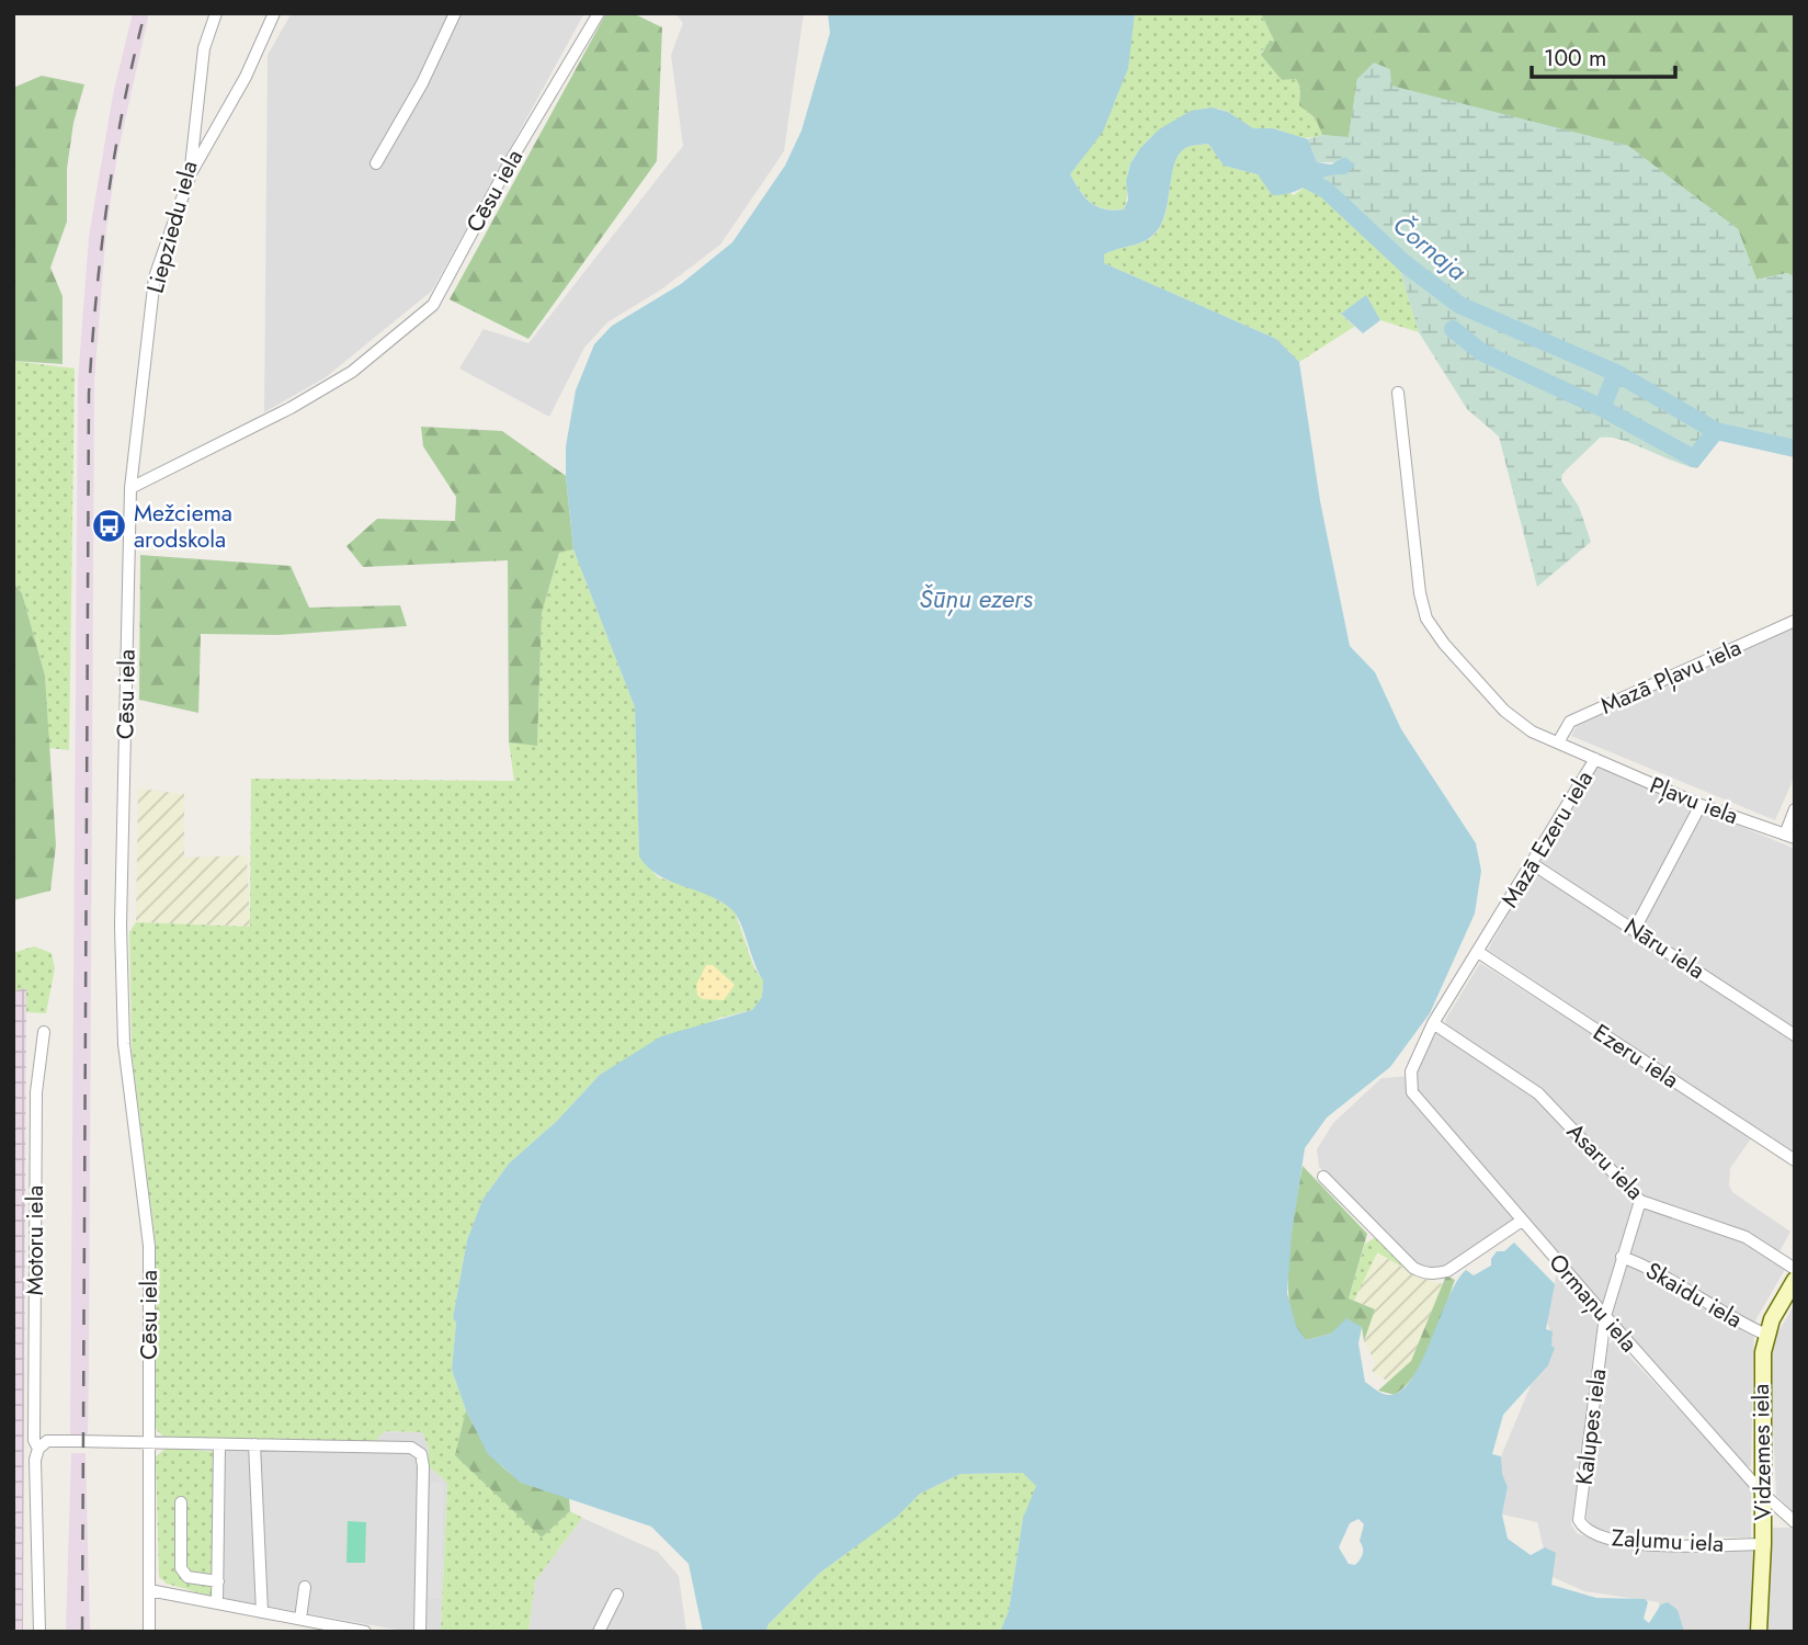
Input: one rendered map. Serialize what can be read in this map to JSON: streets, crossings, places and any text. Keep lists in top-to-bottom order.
{
  "streets": {
    "street": [
      "Cēsu iela",
      "Liepziedu iela",
      "Mazā Pļavu iela",
      "Pļavu iela",
      "Mazā Ezeru iela",
      "Nāru iela",
      "Ezeru iela",
      "Asaru iela",
      "Motoru iela",
      "Skaidu iela",
      "Ormaņu iela",
      "Kalupes iela",
      "Vidzemes iela",
      "Zaļumu iela"
    ]
  },
  "crossings": [
    ["Cēsu iela", "Liepziedu iela"],
    ["Mazā Pļavu iela", "Mazā Ezeru iela"],
    ["Pļavu iela", "Mazā Ezeru iela"],
    ["Mazā Ezeru iela", "Nāru iela"],
    ["Mazā Ezeru iela", "Ezeru iela"],
    ["Mazā Ezeru iela", "Asaru iela"],
    ["Mazā Ezeru iela", "Ormaņu iela"],
    ["Asaru iela", "Kalupes iela"],
    ["Skaidu iela", "Kalupes iela"],
    ["Skaidu iela", "Vidzemes iela"],
    ["Ormaņu iela", "Kalupes iela"],
    ["Ormaņu iela", "Vidzemes iela"],
    ["Kalupes iela", "Zaļumu iela"],
    ["Vidzemes iela", "Zaļumu iela"]
  ],
  "water": ["Čornaja", "Šūņu ezers"],
  "places": {
    "bus stop": ["Mežciema arodskola"]
  },
  "scale_bar": "100 m"
}
